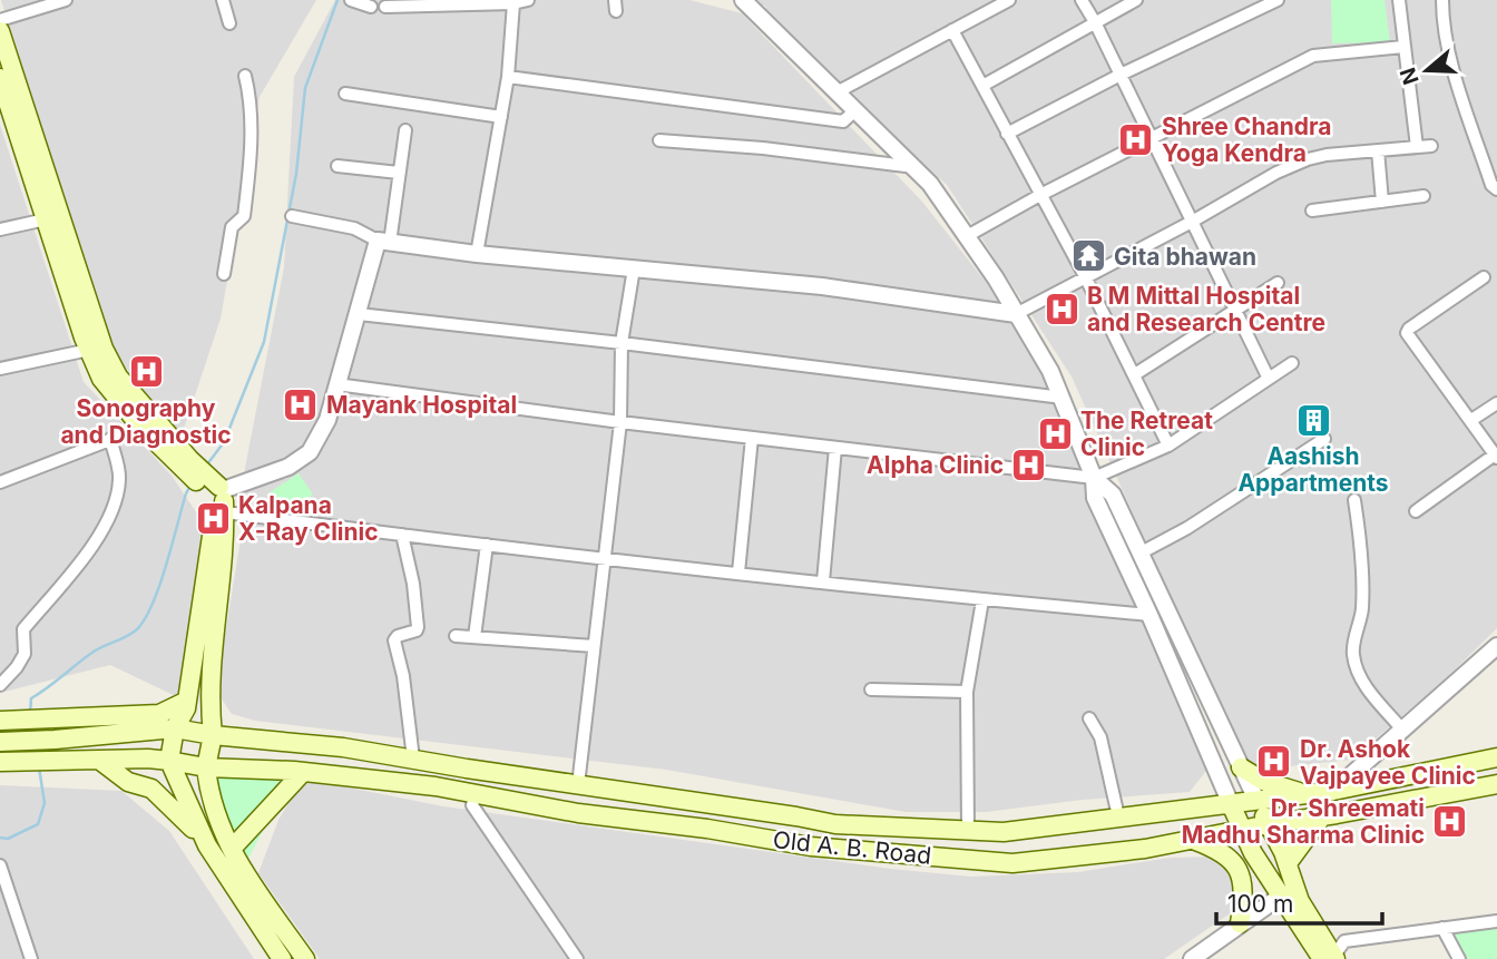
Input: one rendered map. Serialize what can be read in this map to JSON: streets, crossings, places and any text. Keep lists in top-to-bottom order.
{
  "streets": {
    "main road": ["Old A. B. Road"]
  },
  "places": {
    "hospital": [
      "Shree Chandra Yoga Kendra",
      "B M Mittal Hospital and Research Centre",
      "Sonography and Diagnostic",
      "Mayank Hospital",
      "The Retreat Clinic",
      "Alpha Clinic",
      "Kalpana X-Ray Clinic",
      "Dr. Ashok Vajpayee Clinic",
      "Dr. Shreemati Madhu Sharma Clinic"
    ],
    "temple": ["Gita bhawan"],
    "building": ["Aashish Appartments"]
  },
  "scale_bar": "100 m",
  "north": "left"
}
